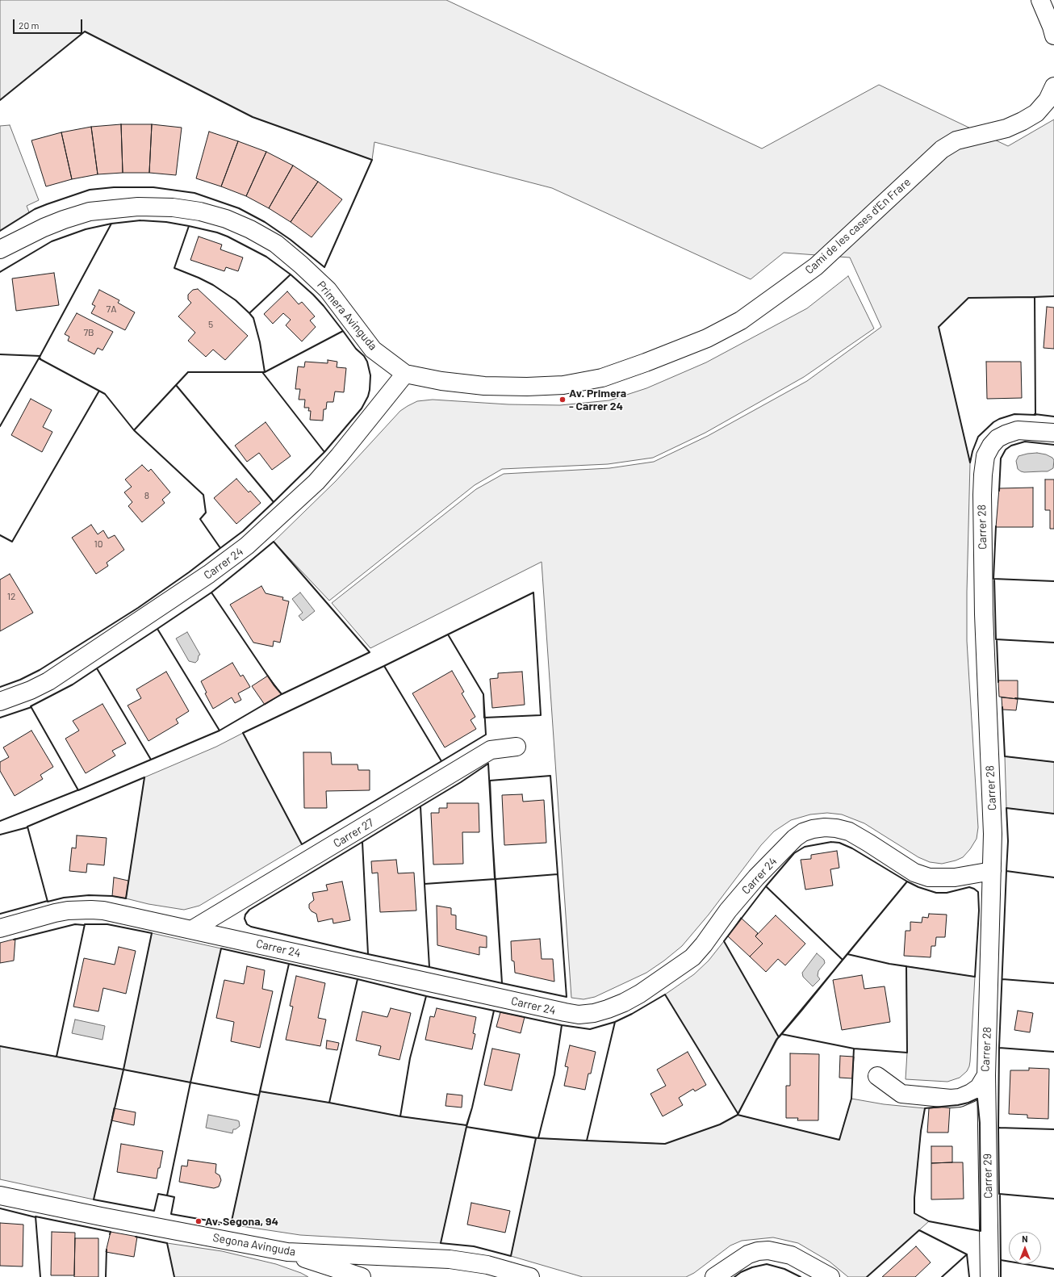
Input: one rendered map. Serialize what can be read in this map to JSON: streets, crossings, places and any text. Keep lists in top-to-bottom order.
{
  "streets": {
    "street": [
      "Camí de les cases d'En Frare",
      "Primera Avinguda",
      "Carrer 28",
      "Carrer 24",
      "Carrer 27",
      "Carrer 29",
      "Segona Avinguda"
    ]
  },
  "crossings": [
    ["Camí de les cases d'En Frare", "Primera Avinguda"],
    ["Camí de les cases d'En Frare", "Carrer 24"],
    ["Primera Avinguda", "Carrer 24"],
    ["Carrer 28", "Carrer 24"],
    ["Carrer 28", "Carrer 29"],
    ["Carrer 24", "Carrer 27"]
  ],
  "places": ["Av. Primera - Carrer 24", "Av. Segona, 94"],
  "house_numbers": [
    "7A",
    "5",
    "7B",
    "8",
    "10",
    "12"
  ],
  "scale_bar": "20 m",
  "north": "top"
}
